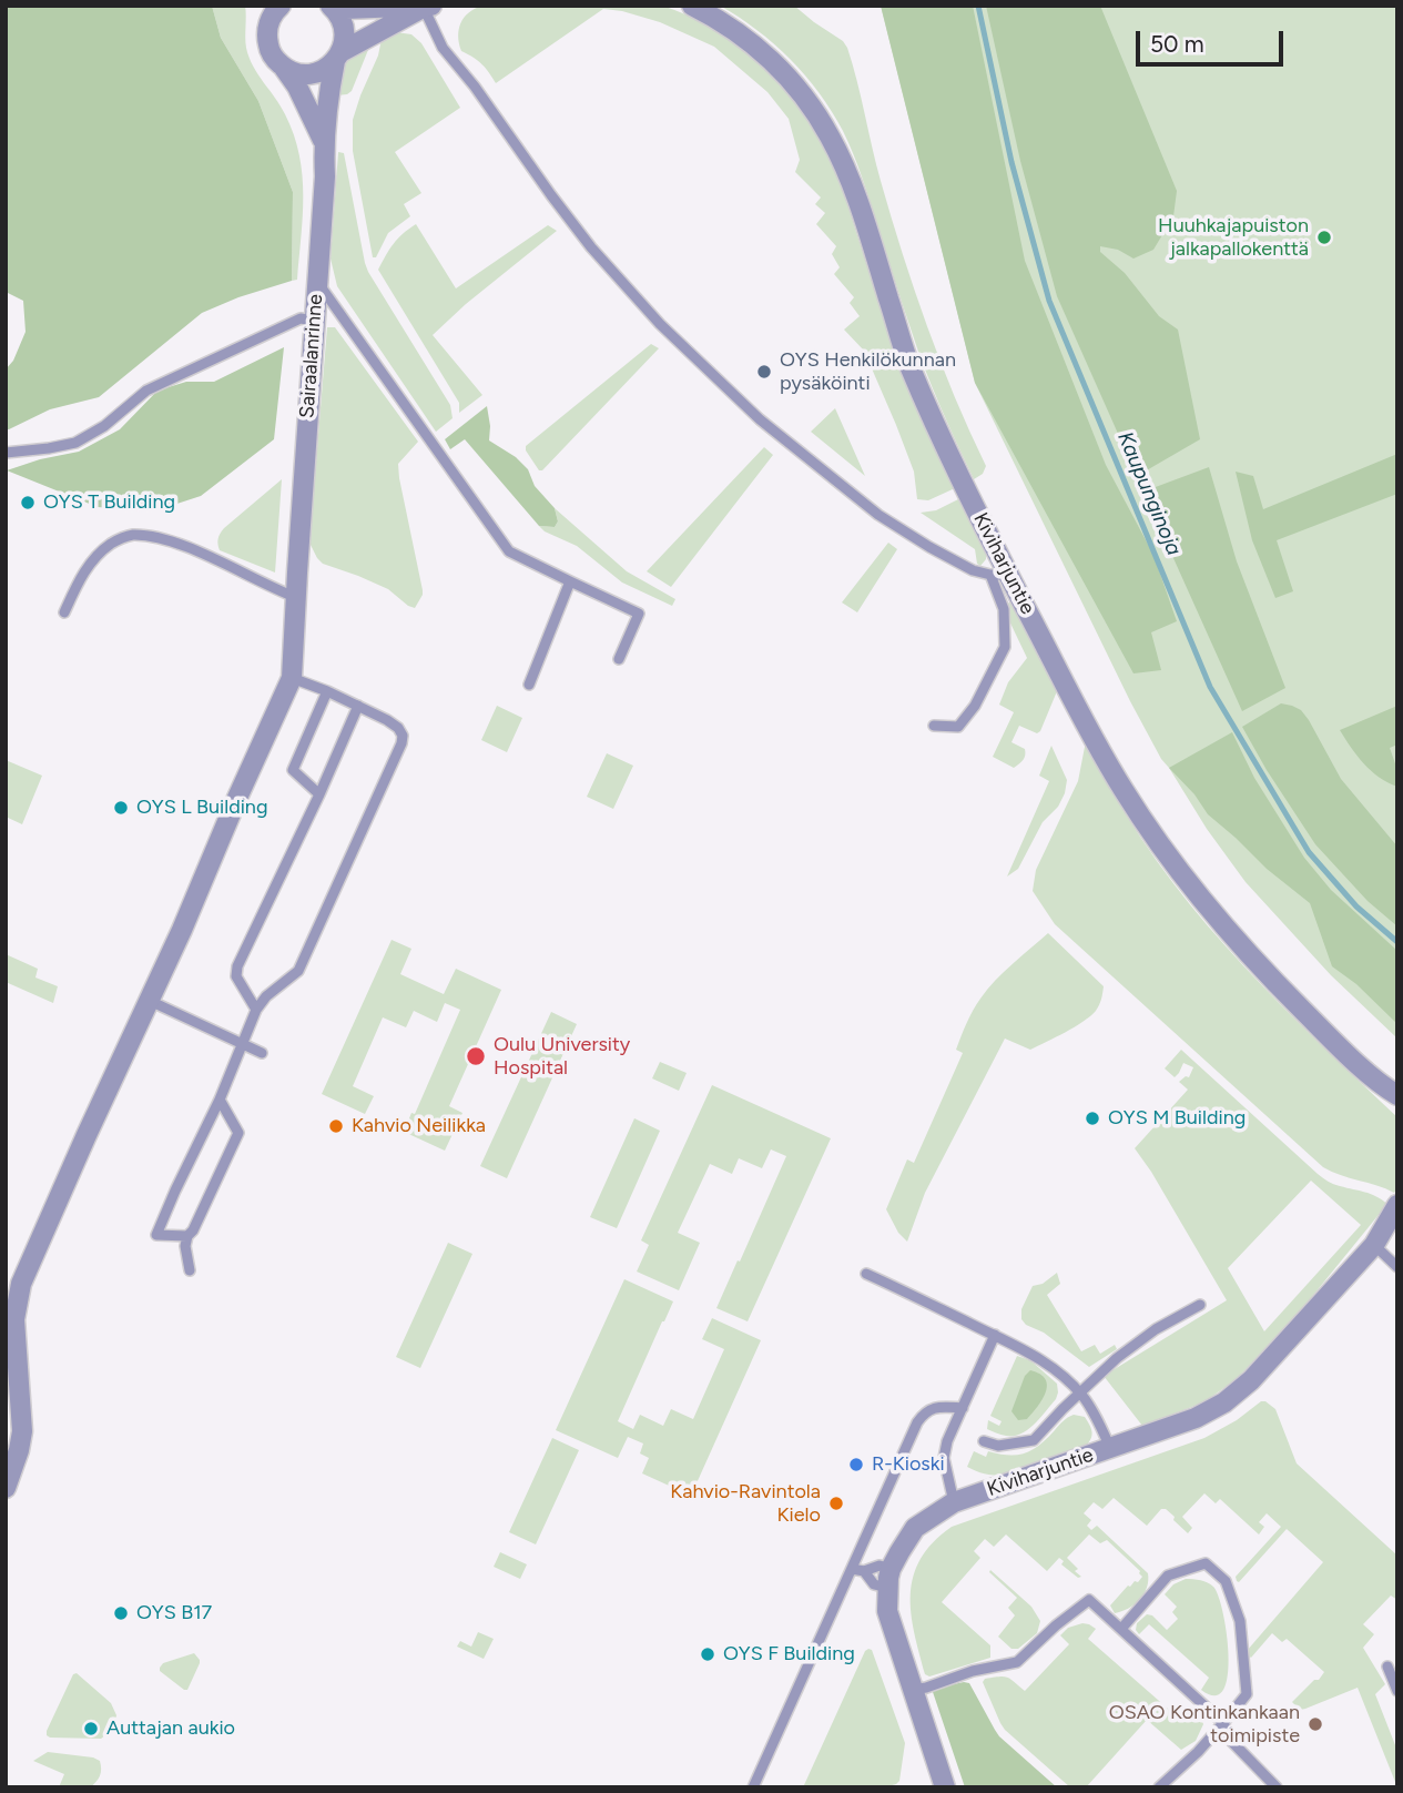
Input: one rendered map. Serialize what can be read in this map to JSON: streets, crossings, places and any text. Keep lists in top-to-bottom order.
{
  "streets": {
    "street": ["Sairaalanrinne", "Kiviharjuntie"]
  },
  "water": ["Kaupunginoja"],
  "places": [
    "Huuhkajapuiston jalkapallokenttä",
    "OYS Henkilökunnan pysäköinti",
    "OYS T Building",
    "OYS L Building",
    "Oulu University Hospital",
    "OYS M Building",
    "Kahvio Neilikka",
    "R-Kioski",
    "Kahvio-Ravintola Kielo",
    "OYS B17",
    "OYS F Building",
    "OSAO Kontinkankaan toimipiste",
    "Auttajan aukio"
  ],
  "scale_bar": "50 m"
}
